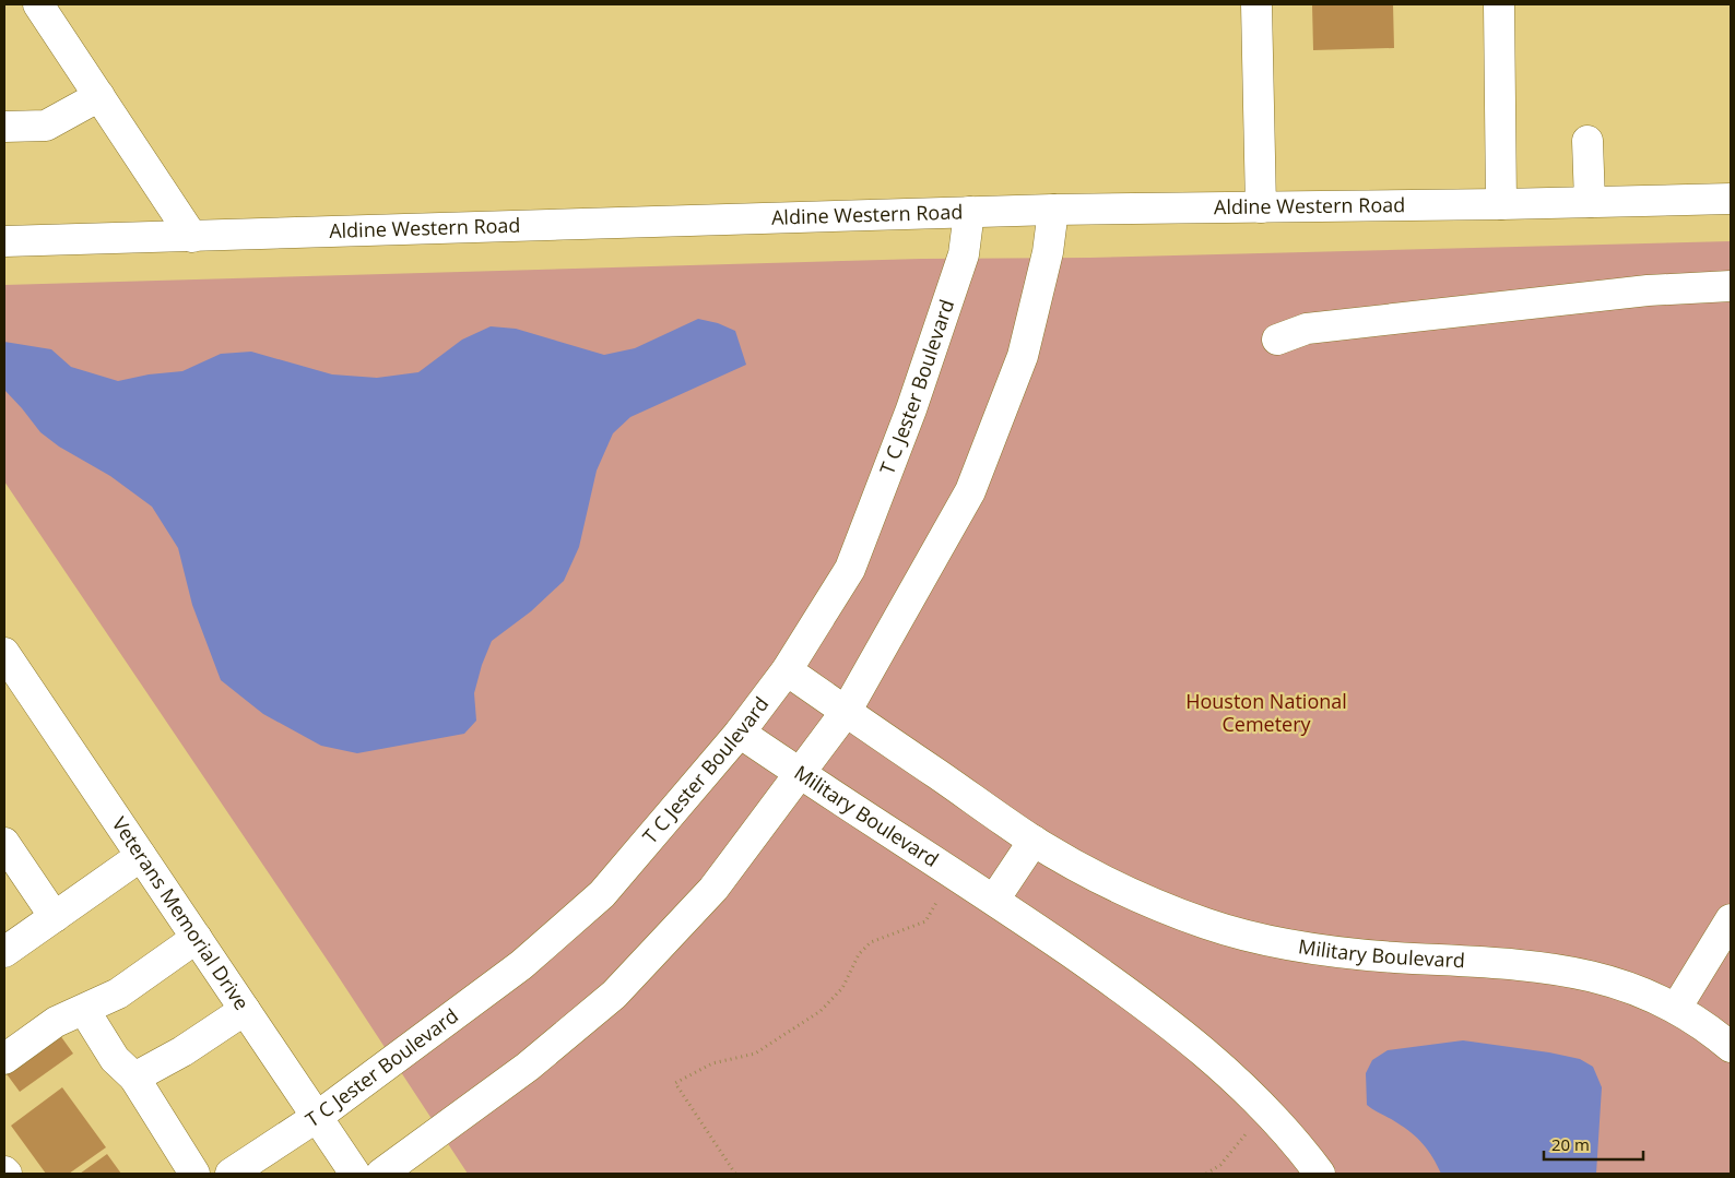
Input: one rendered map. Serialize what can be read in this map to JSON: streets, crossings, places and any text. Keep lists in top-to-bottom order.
{
  "streets": {
    "street": [
      "Aldine Western Road",
      "T C Jester Boulevard",
      "Military Boulevard",
      "Veterans Memorial Drive"
    ]
  },
  "crossings": [
    ["Aldine Western Road", "T C Jester Boulevard"],
    ["T C Jester Boulevard", "Military Boulevard"],
    ["T C Jester Boulevard", "Veterans Memorial Drive"]
  ],
  "parks": ["Houston National Cemetery"],
  "scale_bar": "20 m"
}
